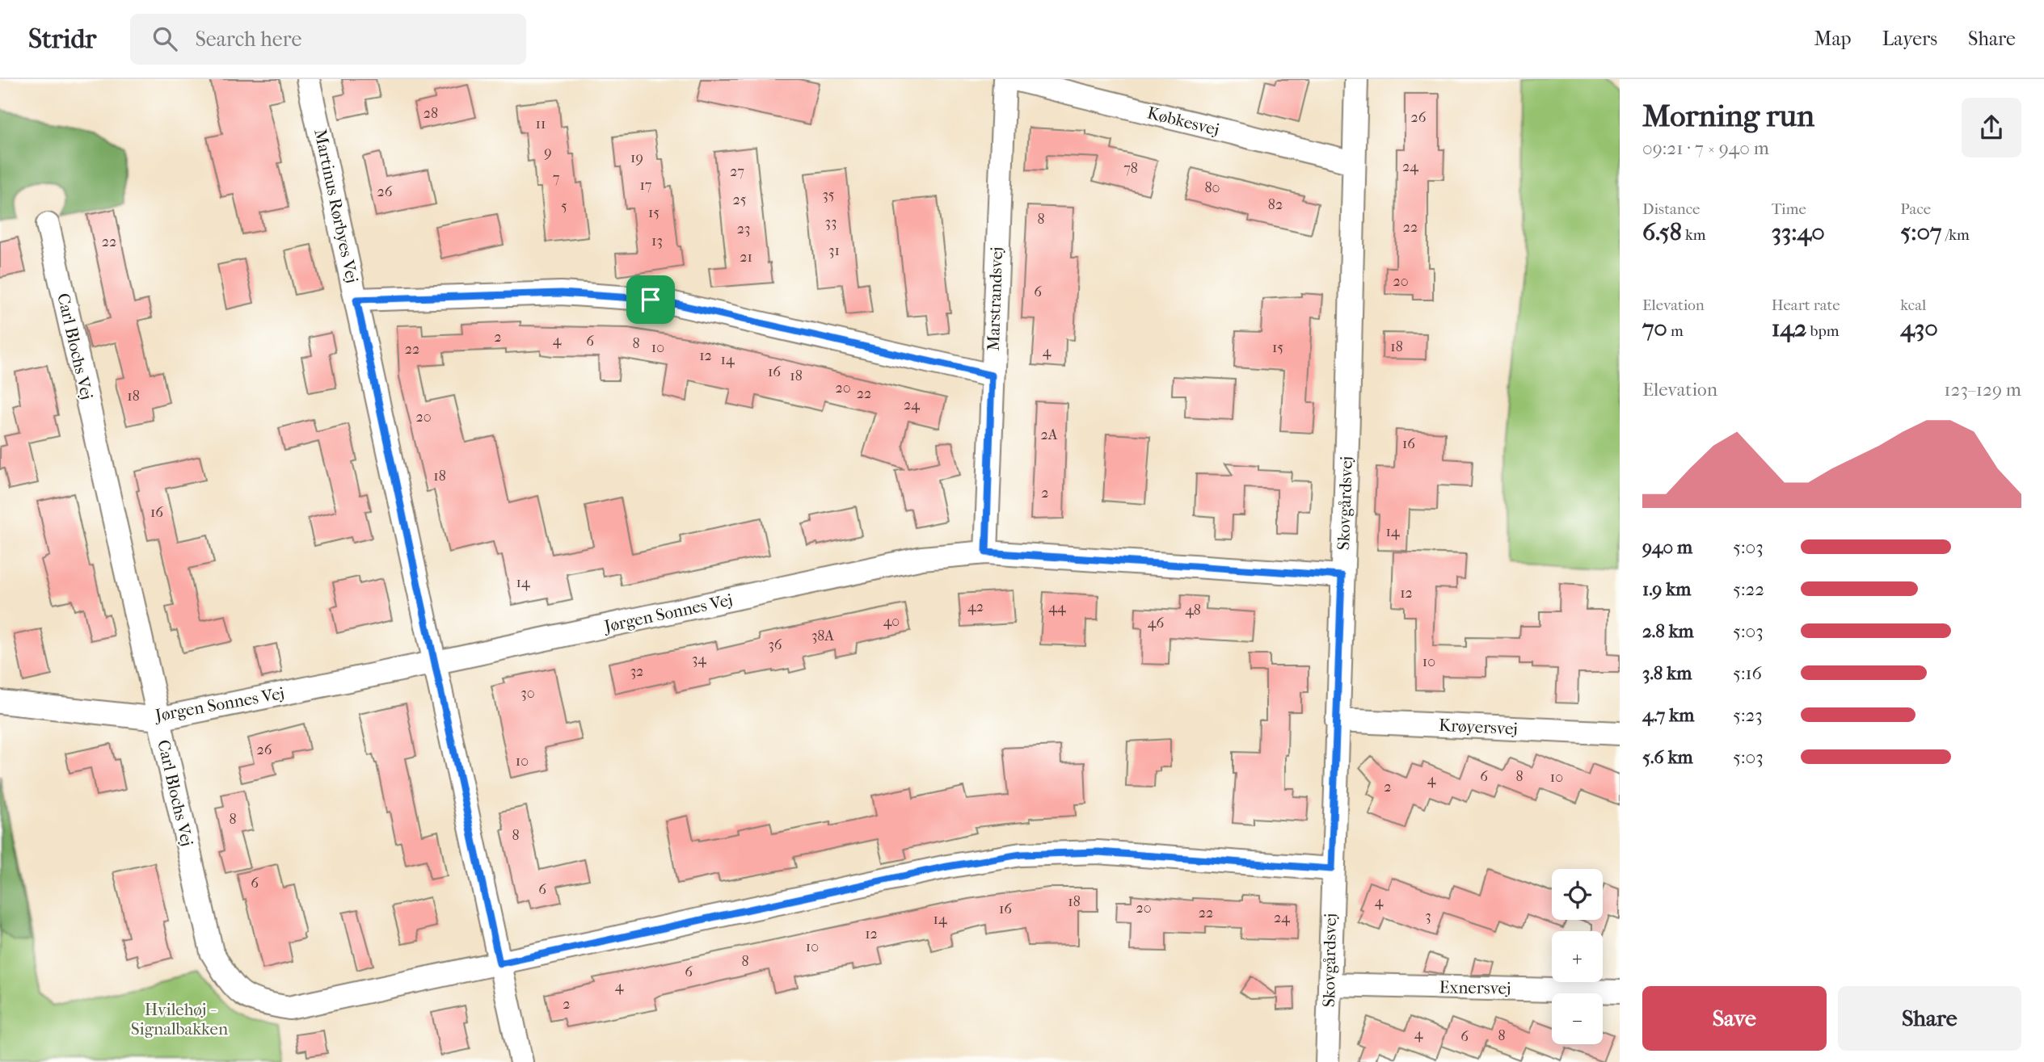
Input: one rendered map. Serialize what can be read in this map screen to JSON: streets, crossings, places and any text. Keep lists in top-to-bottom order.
{
  "streets": {
    "street": [
      "Købkesvej",
      "Martinus Rørbyes Vej",
      "Marstrandsvej",
      "Carl Blochs Vej",
      "Skovgårdsvej",
      "Jørgen Sonnes Vej",
      "Krøyersvej",
      "Exnersvej"
    ]
  },
  "crossings": [
    ["Købkesvej", "Skovgårdsvej"],
    ["Martinus Rørbyes Vej", "Carl Blochs Vej"],
    ["Martinus Rørbyes Vej", "Jørgen Sonnes Vej"],
    ["Marstrandsvej", "Jørgen Sonnes Vej"],
    ["Carl Blochs Vej", "Skovgårdsvej"],
    ["Carl Blochs Vej", "Jørgen Sonnes Vej"],
    ["Skovgårdsvej", "Jørgen Sonnes Vej"],
    ["Skovgårdsvej", "Krøyersvej"],
    ["Skovgårdsvej", "Exnersvej"]
  ],
  "parks": ["Hvilehøj - Signalbakken"],
  "house_numbers": [
    "28",
    "26",
    "11",
    "9",
    "19",
    "24",
    "78",
    "27",
    "7",
    "17",
    "80",
    "26",
    "35",
    "25",
    "82",
    "5",
    "15",
    "8",
    "33",
    "22",
    "23",
    "13",
    "22",
    "31",
    "21",
    "20",
    "6",
    "2",
    "4",
    "6",
    "8",
    "18",
    "10",
    "15",
    "22",
    "4",
    "12",
    "14",
    "16",
    "18",
    "20",
    "22",
    "18",
    "24",
    "20",
    "2A",
    "16",
    "18",
    "2",
    "16",
    "14",
    "14",
    "12",
    "42",
    "44",
    "48",
    "40",
    "46",
    "38A",
    "36",
    "34",
    "10",
    "32",
    "30",
    "26",
    "10",
    "6",
    "8",
    "10",
    "4",
    "2",
    "8",
    "8",
    "6",
    "6",
    "18",
    "4",
    "20",
    "16",
    "22",
    "3",
    "24",
    "14",
    "12",
    "10",
    "8",
    "6",
    "4",
    "2",
    "4",
    "8",
    "6"
  ],
  "page": {
    "header": "Stridr",
    "search": "Search here",
    "nav": ["Map", "Layers", "Share"],
    "heading": ["Morning run", "09:21 · 7 × 940 m"],
    "stats": [
      ["Distance", "6.58 km"],
      ["Time", "33:40"],
      ["Pace", "5:07 /km"],
      ["Elevation", "70 m"],
      ["Heart rate", "142 bpm"],
      ["kcal", "430"]
    ],
    "chart": ["Elevation", "123–129 m"],
    "list": [
      {
        "name": "940 m",
        "note": "5:03"
      },
      {
        "name": "1.9 km",
        "note": "5:22"
      },
      {
        "name": "2.8 km",
        "note": "5:03"
      },
      {
        "name": "3.8 km",
        "note": "5:16"
      },
      {
        "name": "4.7 km",
        "note": "5:23"
      },
      {
        "name": "5.6 km",
        "note": "5:03"
      }
    ],
    "map_buttons": ["+", "−"],
    "buttons": ["Save", "Share"]
  }
}
